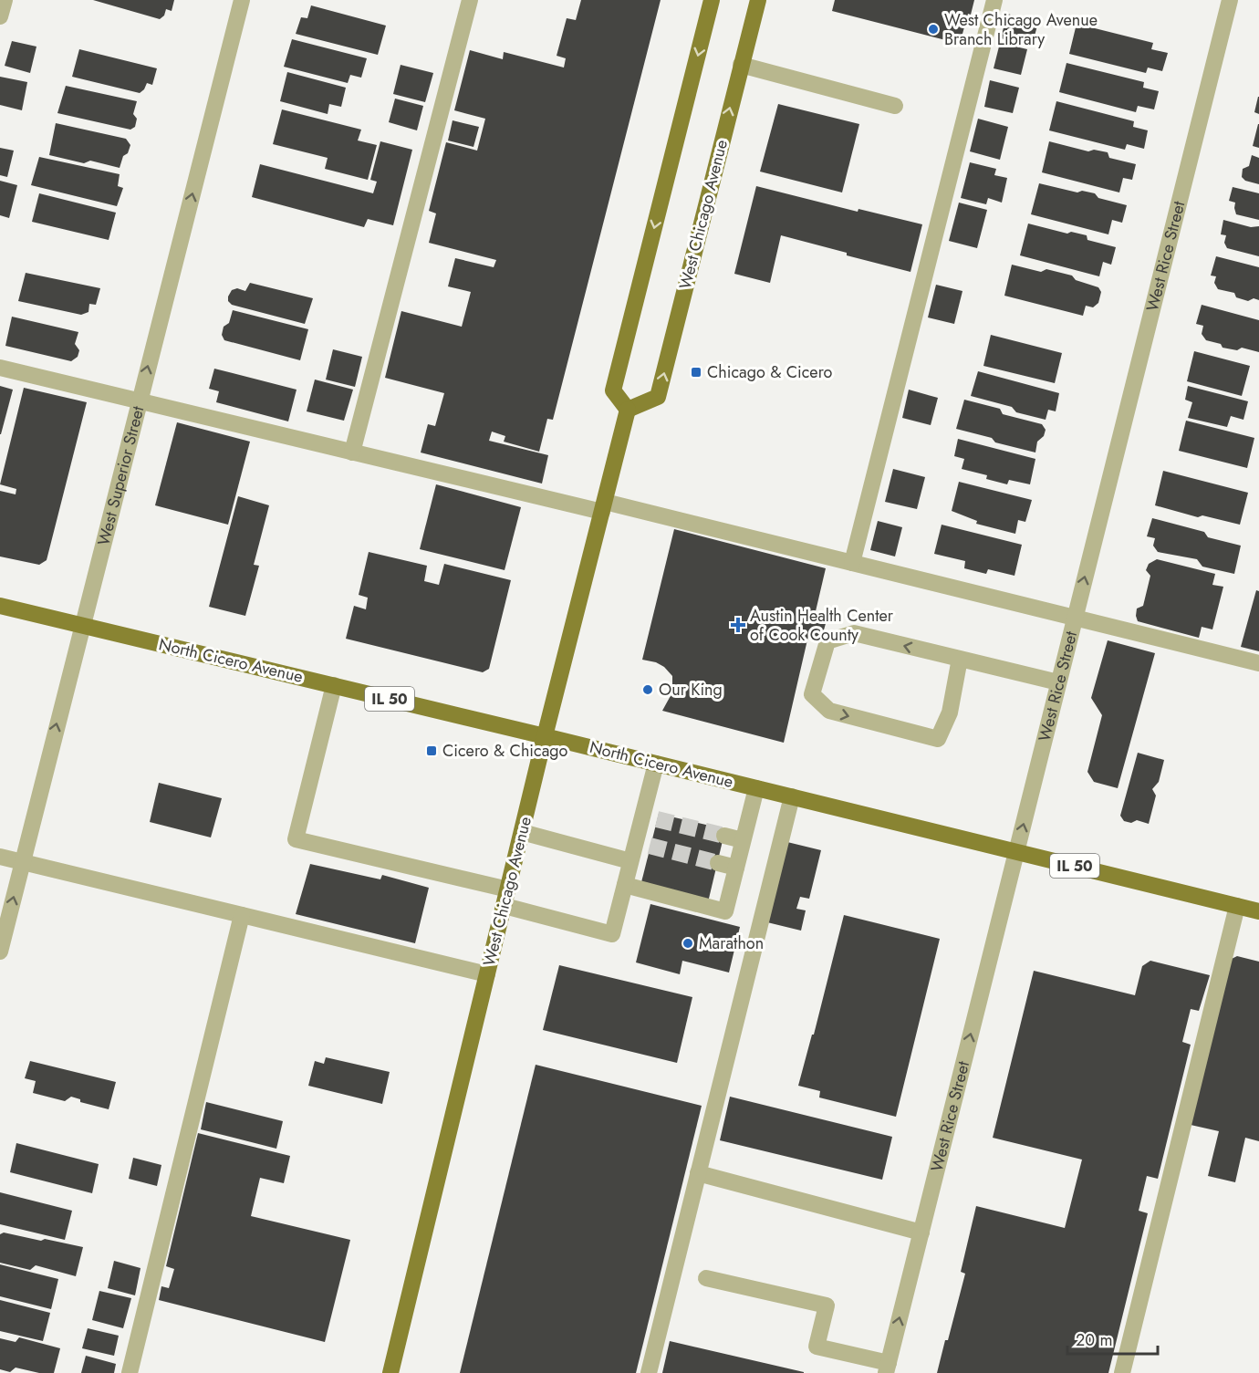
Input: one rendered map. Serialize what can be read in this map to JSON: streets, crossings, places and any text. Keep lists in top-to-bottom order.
{
  "streets": {
    "main road": ["West Chicago Avenue", "North Cicero Avenue", "IL 50"],
    "street": ["West Rice Street", "West Superior Street"]
  },
  "crossings": [
    ["West Chicago Avenue", "North Cicero Avenue"],
    ["West Rice Street", "North Cicero Avenue"],
    ["West Superior Street", "North Cicero Avenue"]
  ],
  "one_way": ["West Rice Street", "West Superior Street"],
  "places": {
    "other": ["West Chicago Avenue Branch Library", "Our King", "Marathon"],
    "transit": ["Chicago & Cicero", "Cicero & Chicago"],
    "health": ["Austin Health Center of Cook County"]
  },
  "scale_bar": "20 m"
}
